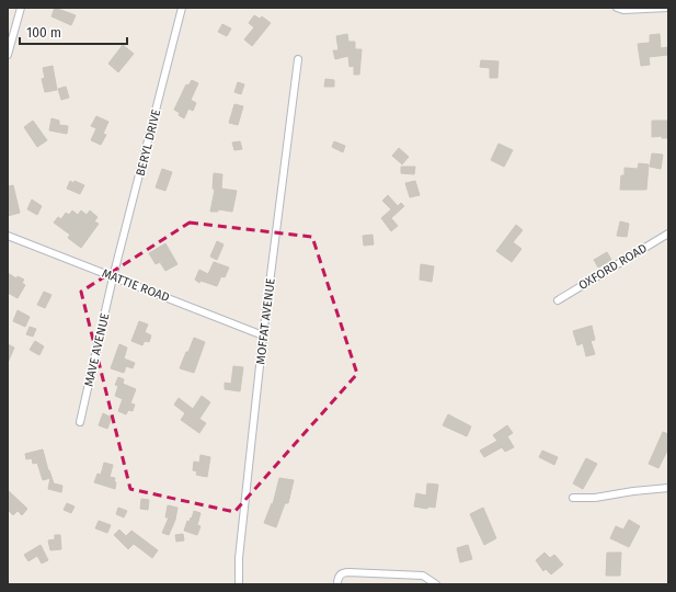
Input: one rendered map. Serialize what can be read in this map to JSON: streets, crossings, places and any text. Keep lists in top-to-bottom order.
{
  "streets": {
    "street": [
      "BERYL DRIVE",
      "OXFORD ROAD",
      "MATTIE ROAD",
      "MOFFAT AVENUE",
      "MAVE AVENUE"
    ]
  },
  "crossings": [
    ["BERYL DRIVE", "MATTIE ROAD"],
    ["BERYL DRIVE", "MAVE AVENUE"],
    ["MATTIE ROAD", "MOFFAT AVENUE"],
    ["MATTIE ROAD", "MAVE AVENUE"]
  ],
  "scale_bar": "100 m"
}
